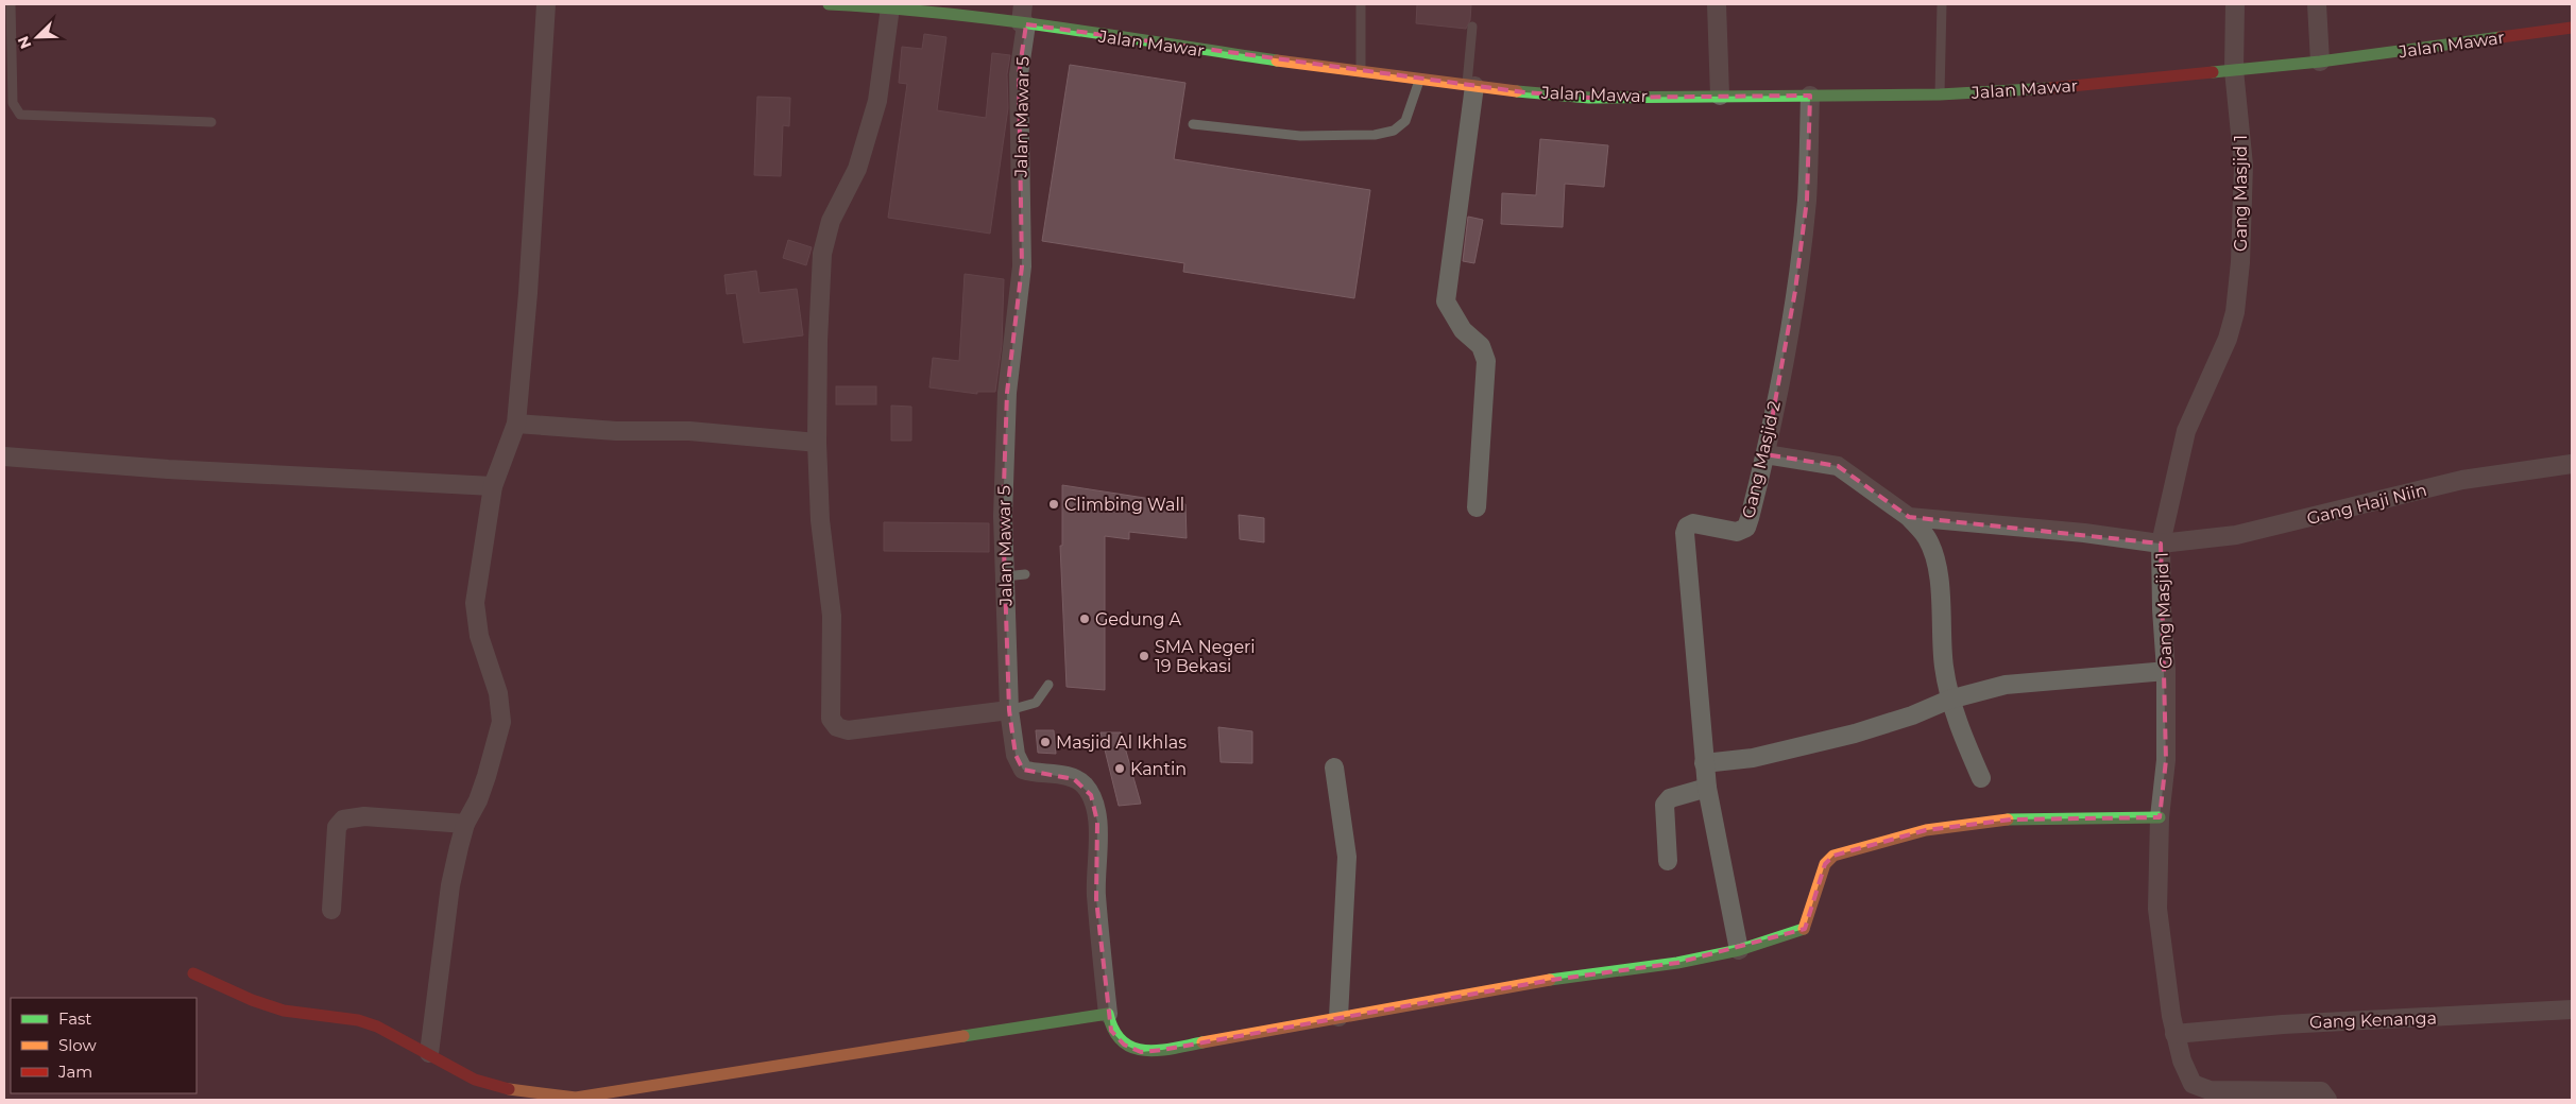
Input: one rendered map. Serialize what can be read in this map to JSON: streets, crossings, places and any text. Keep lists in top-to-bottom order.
{
  "streets": {
    "street": [
      "Jalan Mawar",
      "Jalan Mawar 5",
      "Gang Masjid 1",
      "Gang Masjid 2",
      "Gang Haji Niin",
      "Gang Kenanga"
    ]
  },
  "crossings": [
    ["Jalan Mawar", "Jalan Mawar 5"],
    ["Jalan Mawar", "Gang Masjid 1"],
    ["Jalan Mawar", "Gang Masjid 2"],
    ["Gang Masjid 1", "Gang Haji Niin"],
    ["Gang Masjid 1", "Gang Kenanga"]
  ],
  "places": [
    "Climbing Wall",
    "Gedung A",
    "SMA Negeri 19 Bekasi",
    "Masjid Al Ikhlas",
    "Kantin"
  ],
  "legend": ["Fast", "Slow", "Jam"],
  "north": "bottom left"
}
